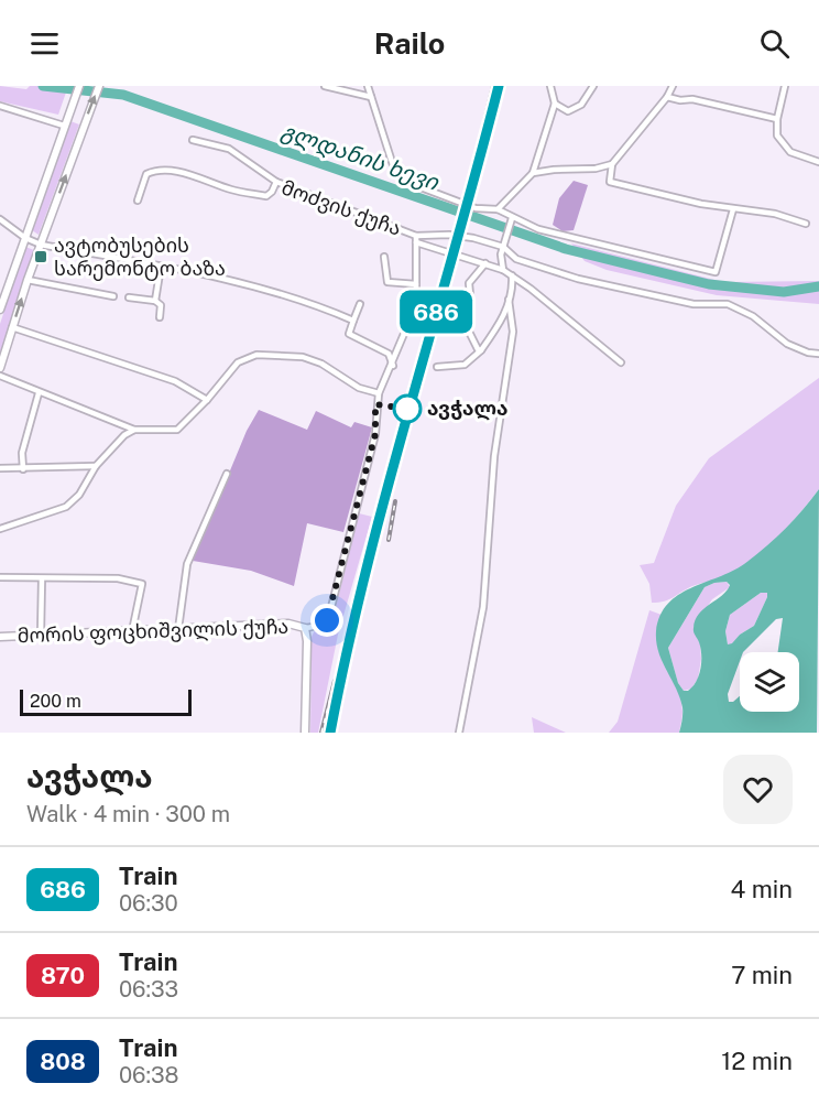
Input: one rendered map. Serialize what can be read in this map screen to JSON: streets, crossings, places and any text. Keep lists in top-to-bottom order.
{
  "streets": {
    "main road": ["მორის ფოცხიშვილის ქუჩა"],
    "street": ["მოძვის ქუჩა"]
  },
  "water": ["გლდანის ხევი"],
  "places": {
    "transit": ["ავტობუსების სარემონტო ბაზა"],
    "other": ["ავჭალა"]
  },
  "scale_bar": "200 m",
  "page": {
    "header": "Railo",
    "on_map": "686",
    "scale": "200 m",
    "heading": ["ავჭალა", "Walk · 4 min · 300 m"],
    "list": [
      {
        "mark": "686",
        "name": "Train",
        "note": "06:30",
        "value": "4 min"
      },
      {
        "mark": "870",
        "name": "Train",
        "note": "06:33",
        "value": "7 min"
      },
      {
        "mark": "808",
        "name": "Train",
        "note": "06:38",
        "value": "12 min"
      }
    ]
  }
}
